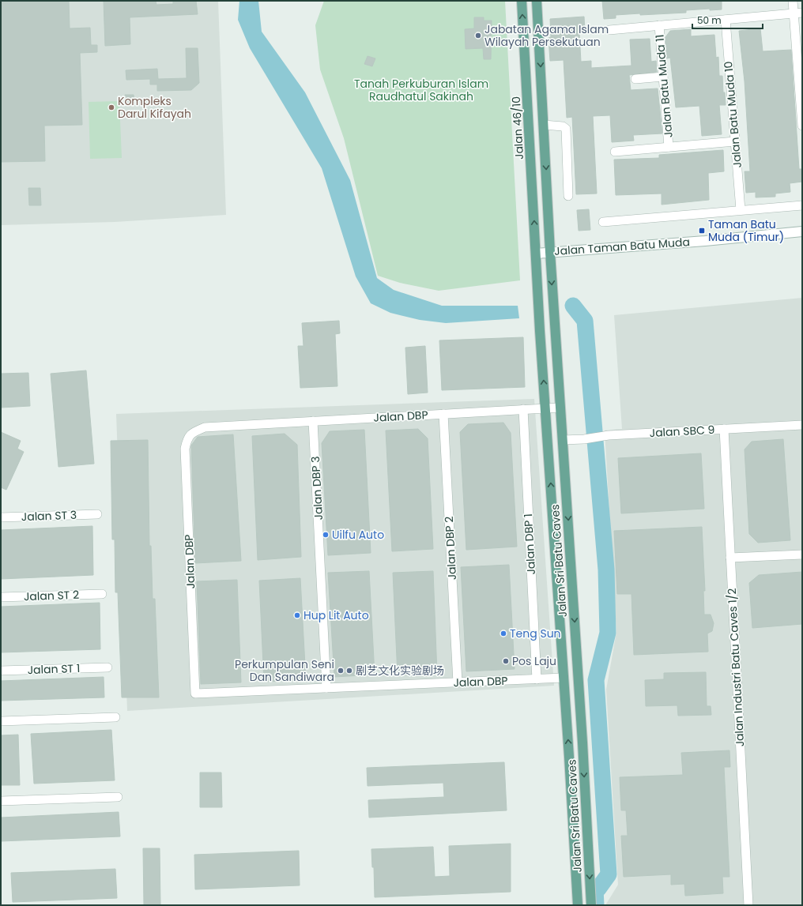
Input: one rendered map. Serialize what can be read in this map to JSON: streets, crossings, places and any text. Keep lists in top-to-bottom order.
{
  "streets": {
    "main road": ["Jalan 46/10", "Jalan Sri Batu Caves"],
    "street": [
      "Jalan Batu Muda 11",
      "Jalan Batu Muda 10",
      "Jalan Taman Batu Muda",
      "Jalan DBP",
      "Jalan SBC 9",
      "Jalan DBP 3",
      "Jalan ST 3",
      "Jalan DBP 1",
      "Jalan DBP 2",
      "Jalan ST 2",
      "Jalan Industri Batu Caves 1/2",
      "Jalan ST 1"
    ]
  },
  "crossings": [
    ["Jalan Batu Muda 11", "Jalan Batu Muda 10"],
    ["Jalan 46/10", "Jalan Taman Batu Muda"],
    ["Jalan 46/10", "Jalan Sri Batu Caves"],
    ["Jalan Taman Batu Muda", "Jalan Sri Batu Caves"],
    ["Jalan DBP", "Jalan DBP 3"],
    ["Jalan DBP", "Jalan DBP 1"],
    ["Jalan DBP", "Jalan DBP 2"],
    ["Jalan DBP", "Jalan Sri Batu Caves"],
    ["Jalan SBC 9", "Jalan Sri Batu Caves"],
    ["Jalan SBC 9", "Jalan Industri Batu Caves 1/2"]
  ],
  "parks": ["Tanah Perkuburan Islam Raudhatul Sakinah"],
  "places": {
    "other": [
      "Jabatan Agama Islam Wilayah Persekutuan",
      "Kompleks Darul Kifayah",
      "Uilfu Auto",
      "Hup Lit Auto",
      "Teng Sun",
      "Pos Laju",
      "Perkumpulan Seni Dan Sandiwara",
      "剧艺文化实验剧场"
    ],
    "transit": ["Taman Batu Muda (Timur)"]
  },
  "scale_bar": "50 m"
}
